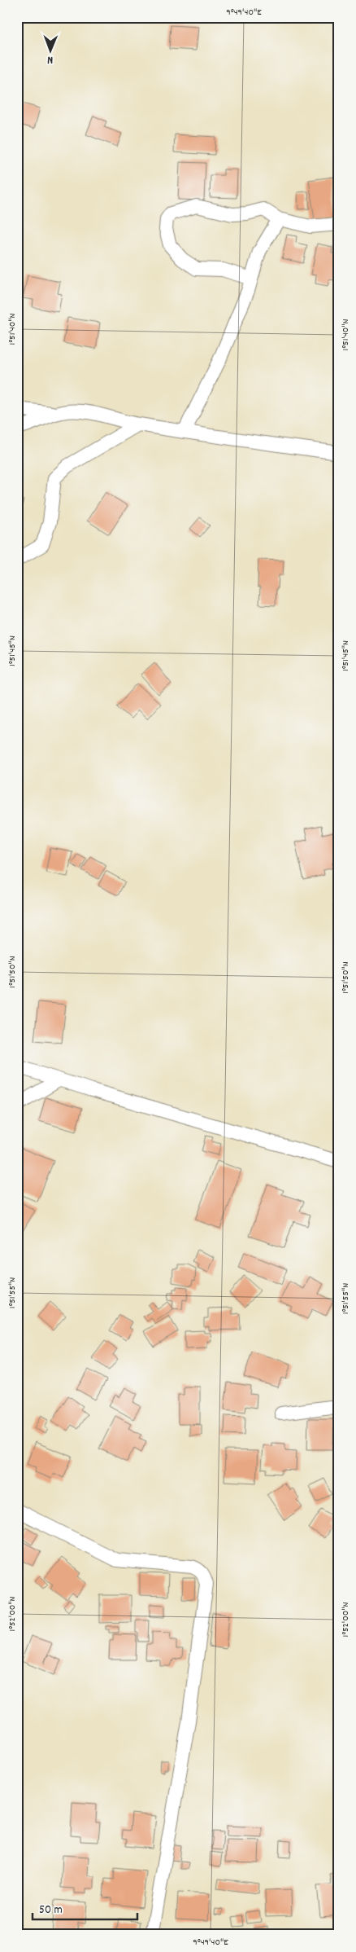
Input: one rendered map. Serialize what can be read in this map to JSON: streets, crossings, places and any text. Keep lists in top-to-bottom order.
{
  "scale_bar": "50 m",
  "north": "bottom",
  "coordinates": [
    "9°49'40\"E",
    "1°51'40\"N",
    "1°51'45\"N",
    "1°51'50\"N",
    "1°51'55\"N",
    "1°52'00\"N"
  ]
}
